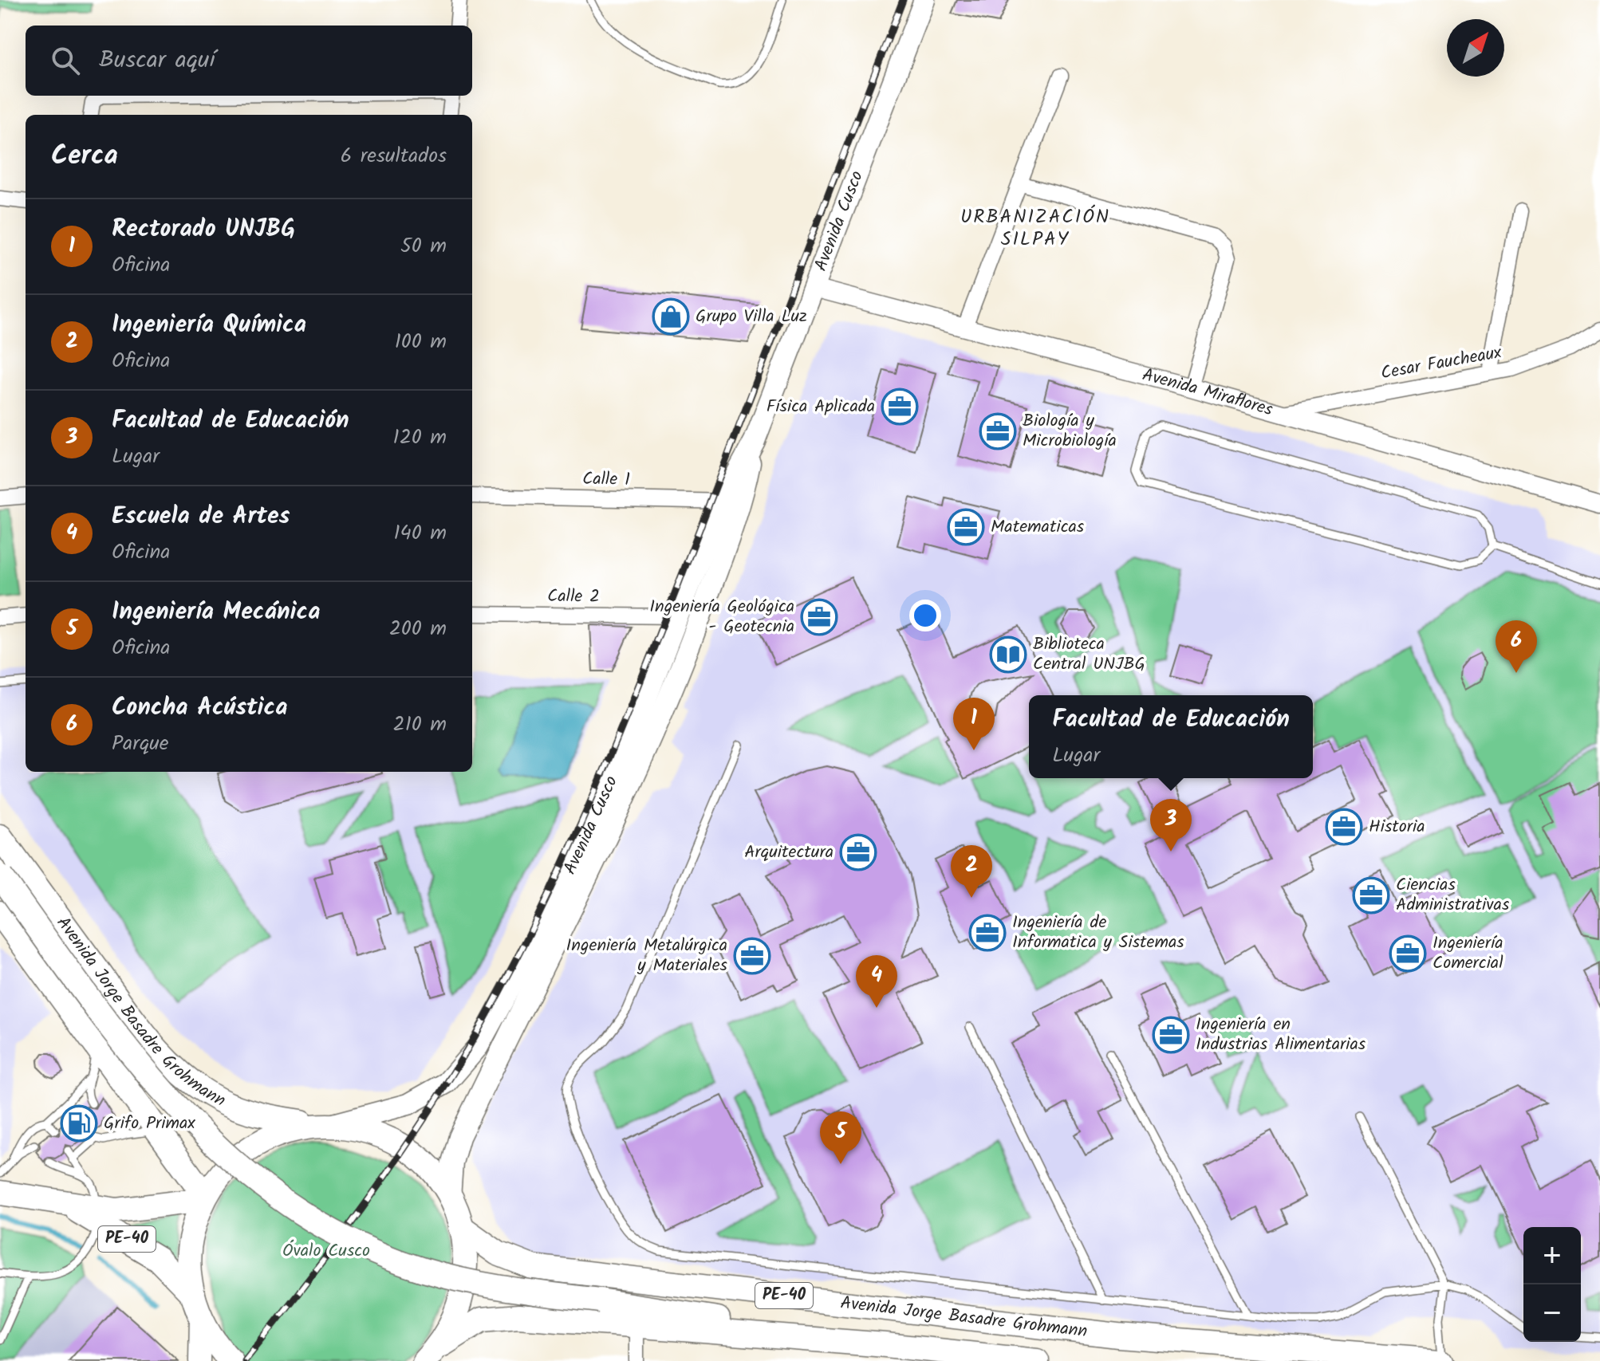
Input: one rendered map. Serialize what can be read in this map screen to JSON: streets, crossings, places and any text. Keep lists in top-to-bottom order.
{
  "streets": {
    "main road": ["Avenida Cusco", "Avenida Jorge Basadre Grohmann", "PE-40"],
    "street": [
      "Cesar Faucheaux",
      "Avenida Miraflores",
      "Calle 1",
      "Calle 2"
    ]
  },
  "crossings": [
    ["Avenida Cusco", "Avenida Miraflores"],
    ["Avenida Cusco", "Calle 1"],
    ["Avenida Cusco", "Calle 2"],
    ["Avenida Cusco", "Avenida Jorge Basadre Grohmann"],
    ["Cesar Faucheaux", "Avenida Miraflores"]
  ],
  "districts": ["URBANIZACIÓN SILPAY"],
  "parks": ["Óvalo Cusco"],
  "places": {
    "shop": ["Grupo Villa Luz"],
    "office": [
      "Física Aplicada",
      "Biología y Microbiología",
      "Matematicas",
      "Ingeniería Geológica - Geotecnia",
      "Historia",
      "Arquitectura",
      "Ciencias Administrativas",
      "Ingeniería de Informatica y Sistemas",
      "Ingeniería Comercial",
      "Ingeniería Metalúrgica y Materiales",
      "Ingeniería en Industrias Alimentarias"
    ],
    "library": ["Biblioteca Central UNJBG"],
    "fuel station": ["Grifo Primax"]
  },
  "north": "top right",
  "page": {
    "search": "Buscar aquí",
    "heading": ["Cerca", "6 resultados"],
    "list": [
      {
        "mark": "1",
        "name": "Rectorado UNJBG",
        "note": "Oficina",
        "value": "50 m"
      },
      {
        "mark": "2",
        "name": "Ingeniería Química",
        "note": "Oficina",
        "value": "100 m"
      },
      {
        "mark": "3",
        "name": "Facultad de Educación",
        "note": "Lugar",
        "value": "120 m"
      },
      {
        "mark": "4",
        "name": "Escuela de Artes",
        "note": "Oficina",
        "value": "140 m"
      },
      {
        "mark": "5",
        "name": "Ingeniería Mecánica",
        "note": "Oficina",
        "value": "200 m"
      },
      {
        "mark": "6",
        "name": "Concha Acústica",
        "note": "Parque",
        "value": "210 m"
      }
    ],
    "pins": [
      "6",
      "1",
      "3",
      "2",
      "4",
      "5"
    ],
    "popup": ["Facultad de Educación", "Lugar"],
    "map_buttons": ["+", "−"]
  }
}
